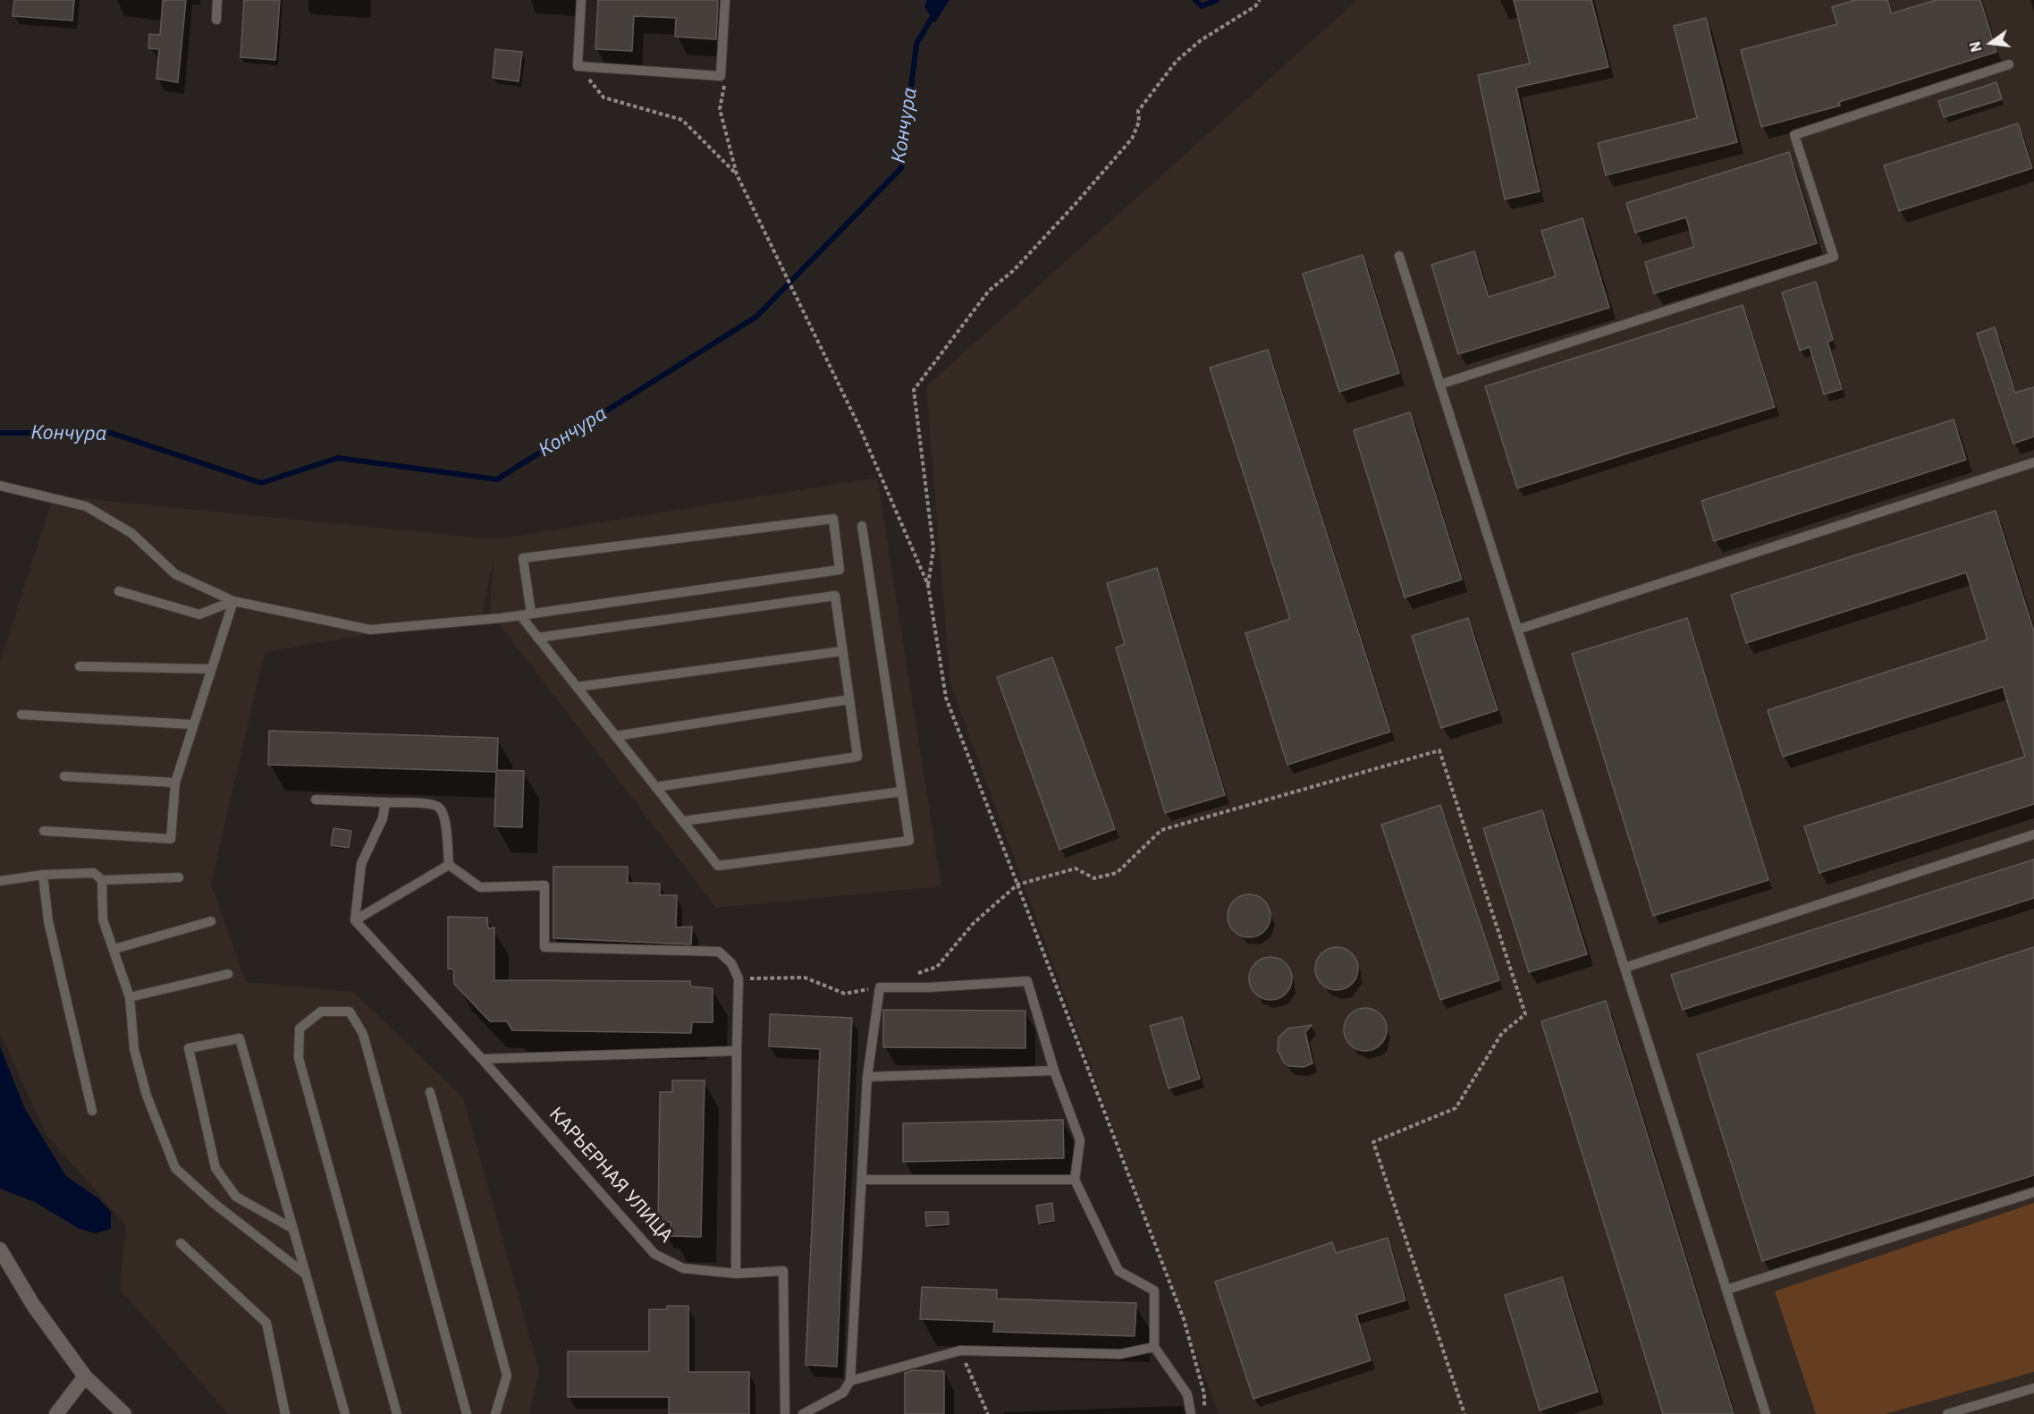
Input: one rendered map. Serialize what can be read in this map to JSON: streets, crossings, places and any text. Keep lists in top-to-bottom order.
{
  "streets": {
    "lane": ["КАРЬЕРНАЯ УЛИЦА"]
  },
  "water": ["Кончура"],
  "north": "left"
}
